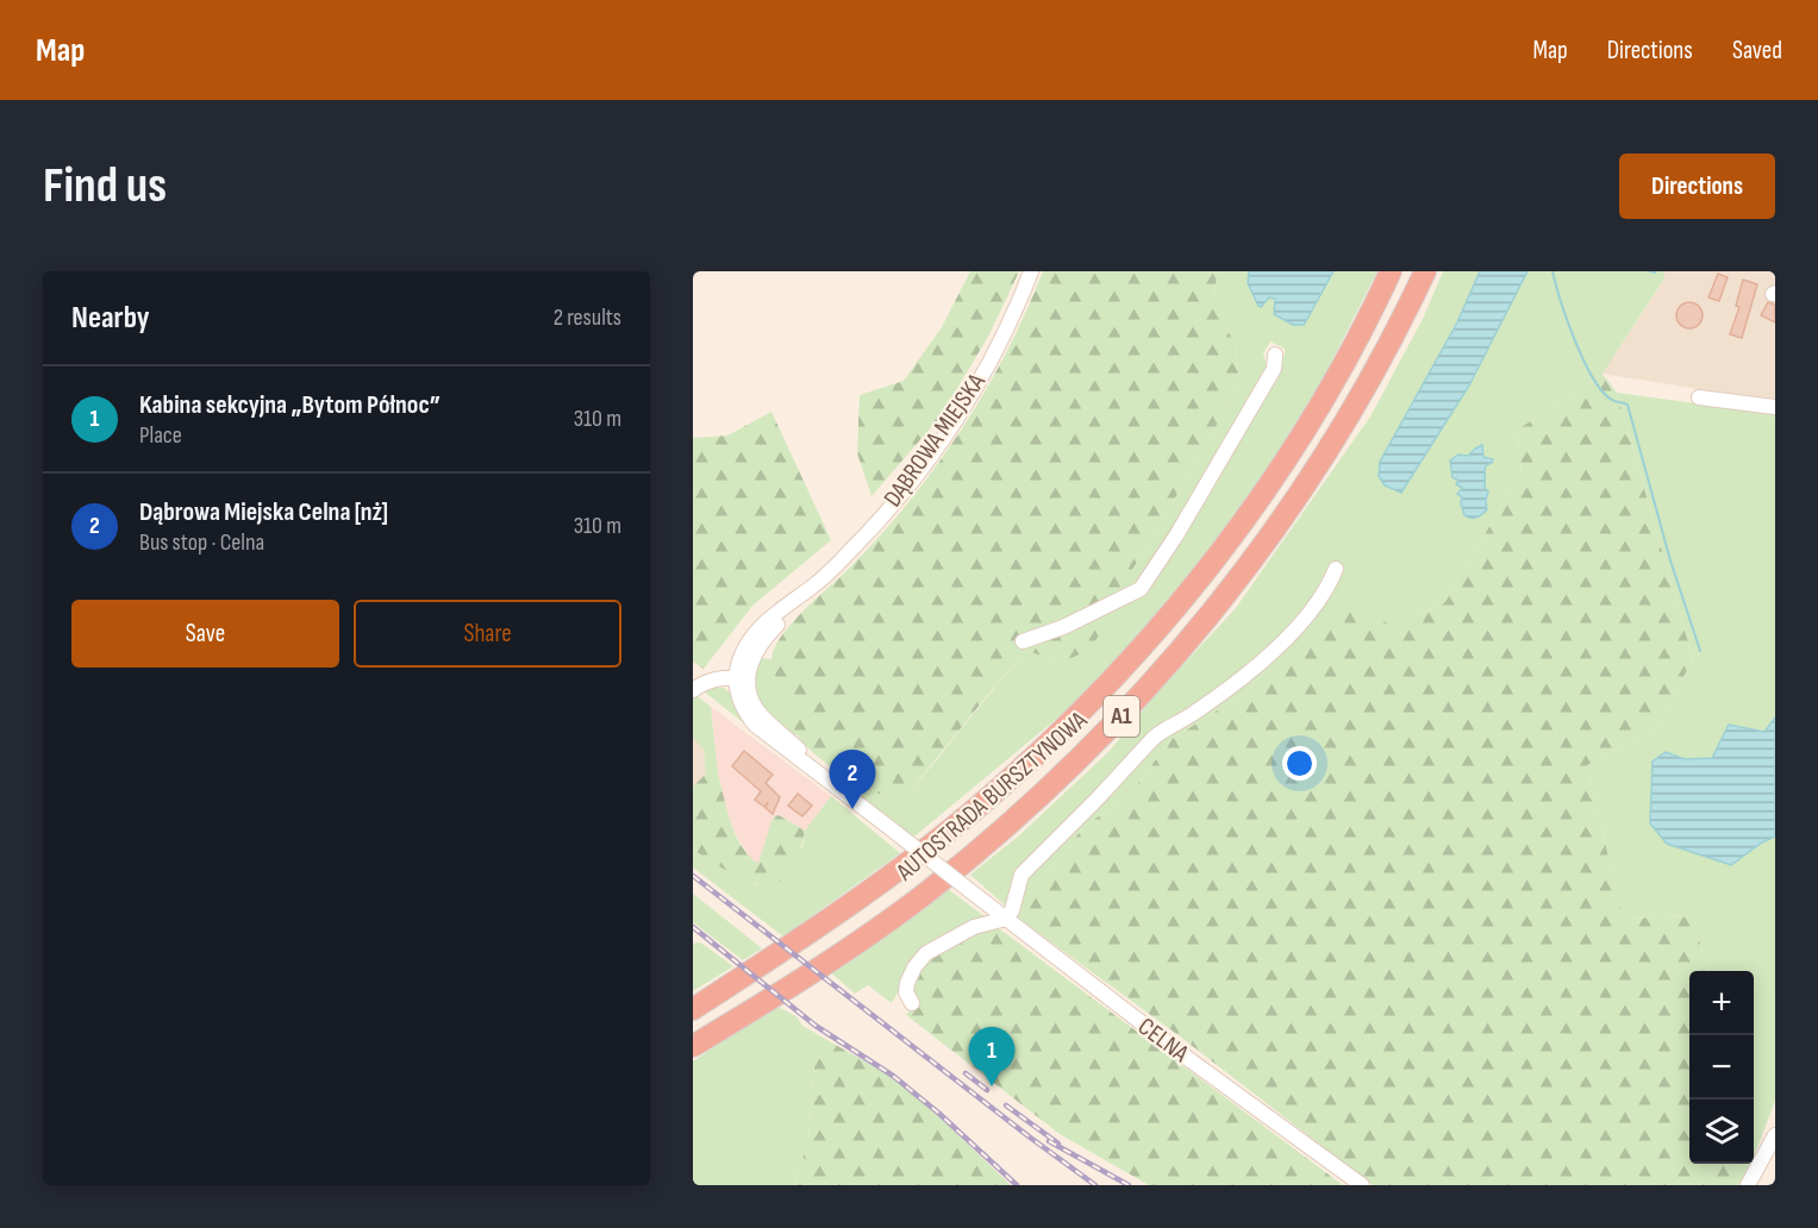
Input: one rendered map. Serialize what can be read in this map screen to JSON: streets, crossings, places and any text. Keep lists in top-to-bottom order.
{
  "streets": {
    "highway": ["A1", "AUTOSTRADA BURSZTYNOWA"],
    "street": ["DĄBROWA MIEJSKA", "CELNA"]
  },
  "crossings": [
    ["DĄBROWA MIEJSKA", "CELNA"]
  ],
  "page": {
    "header": "Map",
    "nav": ["Map", "Directions", "Saved"],
    "buttons": [
      "Directions",
      ["Save", "Share"]
    ],
    "title": "Find us",
    "heading": ["Nearby", "2 results"],
    "list": [
      {
        "mark": "1",
        "name": "Kabina sekcyjna „Bytom Północ”",
        "note": "Place",
        "value": "310 m"
      },
      {
        "mark": "2",
        "name": "Dąbrowa Miejska Celna [nż]",
        "note": "Bus stop · Celna",
        "value": "310 m"
      }
    ],
    "pins": ["2", "1"],
    "map_buttons": ["+", "−"]
  }
}
